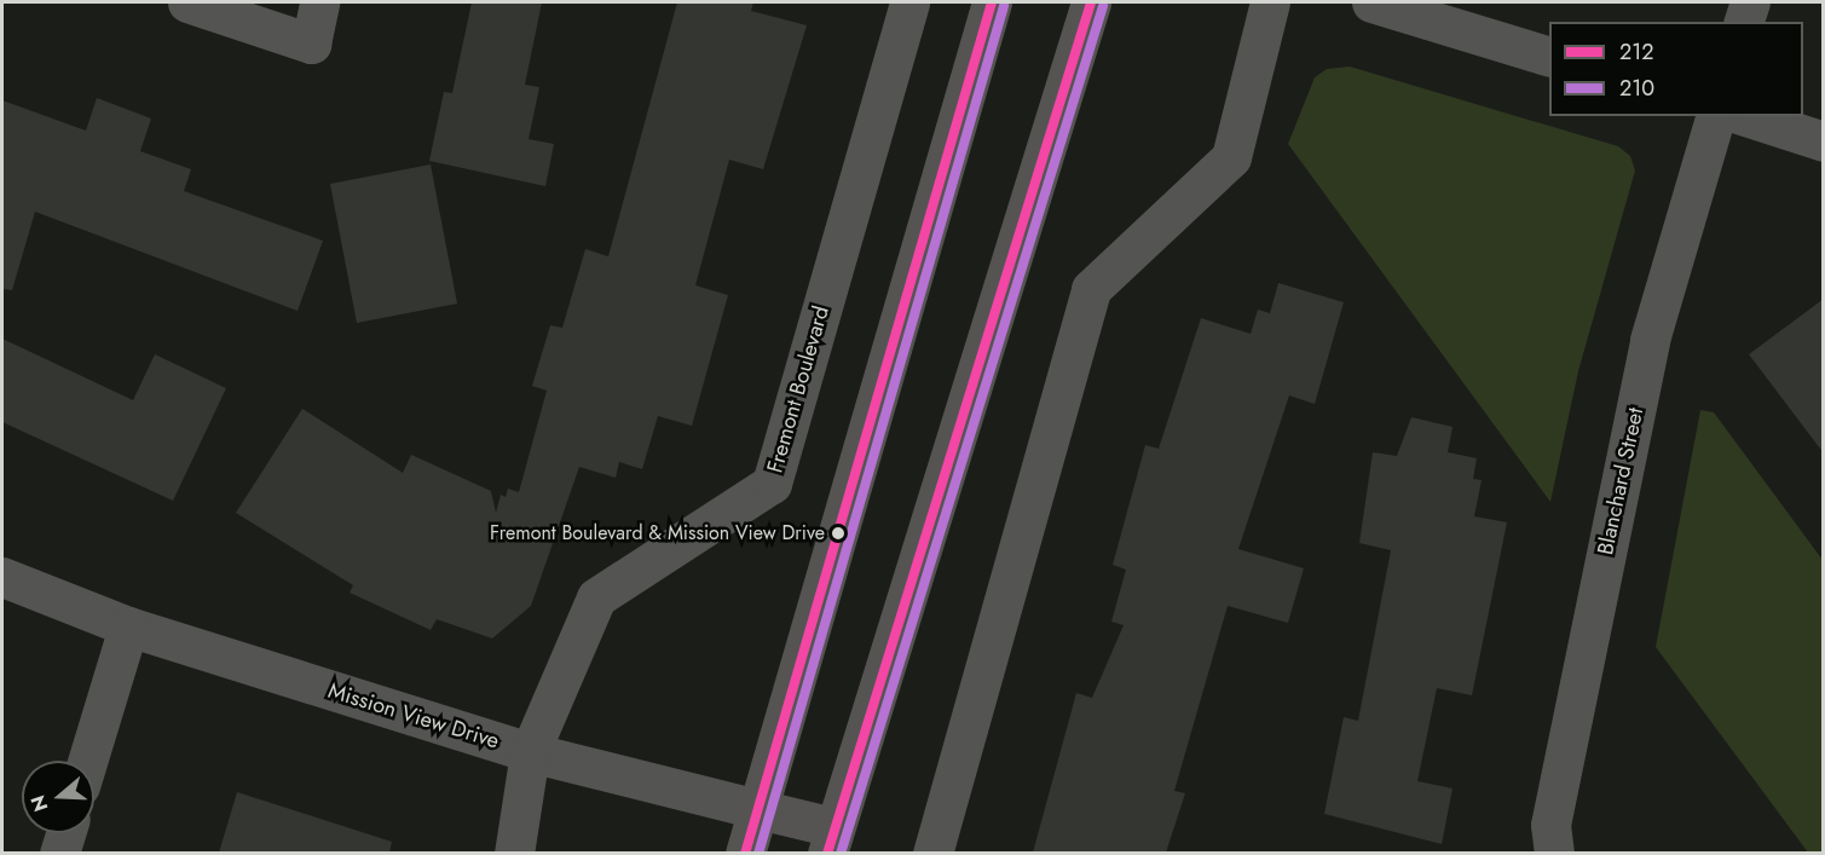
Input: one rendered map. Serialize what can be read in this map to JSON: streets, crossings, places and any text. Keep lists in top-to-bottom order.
{
  "streets": {
    "main road": ["Mission View Drive"],
    "street": ["Fremont Boulevard", "Blanchard Street"]
  },
  "crossings": [
    ["Fremont Boulevard", "Mission View Drive"]
  ],
  "places": ["Fremont Boulevard & Mission View Drive"],
  "lines": ["transit line 212", "transit line 210"],
  "legend": ["212", "210"],
  "north": "left"
}
